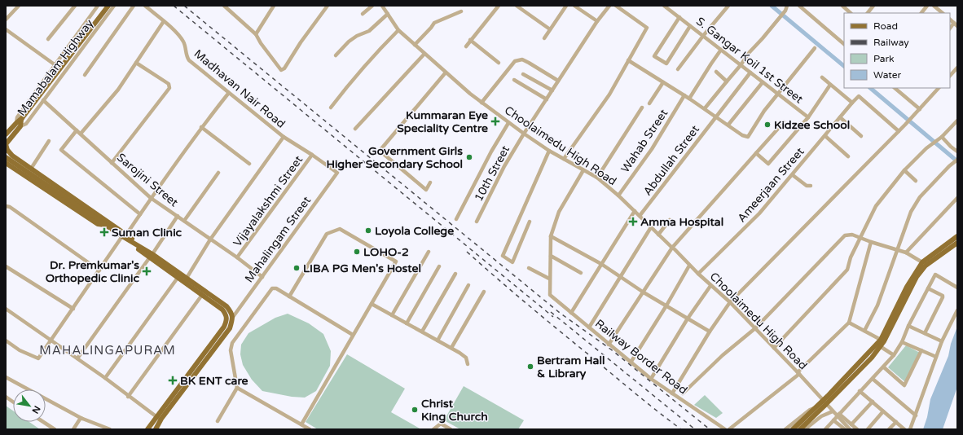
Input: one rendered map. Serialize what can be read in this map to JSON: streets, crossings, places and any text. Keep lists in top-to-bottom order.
{
  "streets": {
    "street": [
      "S. Gangar Koil 1st Street",
      "Mamabalam Highway",
      "Madhavan Nair Road",
      "Wahab Street",
      "Choolaimedu High Road",
      "Abdullah Street",
      "10th Street",
      "Sarojini Street",
      "Ameerjaan Street",
      "Vijayalakshmi Street",
      "Mahalingam Street",
      "Railway Border Road"
    ]
  },
  "crossings": [
    ["S. Gangar Koil 1st Street", "Abdullah Street"],
    ["Mamabalam Highway", "Sarojini Street"],
    ["Madhavan Nair Road", "Vijayalakshmi Street"],
    ["Madhavan Nair Road", "Mahalingam Street"],
    ["Wahab Street", "Choolaimedu High Road"],
    ["Choolaimedu High Road", "Abdullah Street"],
    ["Choolaimedu High Road", "10th Street"],
    ["Choolaimedu High Road", "Ameerjaan Street"],
    ["Sarojini Street", "Vijayalakshmi Street"],
    ["Sarojini Street", "Mahalingam Street"]
  ],
  "districts": ["MAHALINGAPURAM"],
  "places": {
    "health": [
      "Kummaran Eye Speciality Centre",
      "Amma Hospital",
      "Suman Clinic",
      "Dr. Premkumar's Orthopedic Clinic",
      "BK ENT care"
    ],
    "other": [
      "Kidzee School",
      "Government Girls Higher Secondary School",
      "Loyola College",
      "LOHO-2",
      "LIBA PG Men's Hostel",
      "Bertram Hall & Library",
      "Christ King Church"
    ]
  },
  "legend": [
    "Road",
    "Railway",
    "Park",
    "Water"
  ],
  "north": "bottom right"
}
